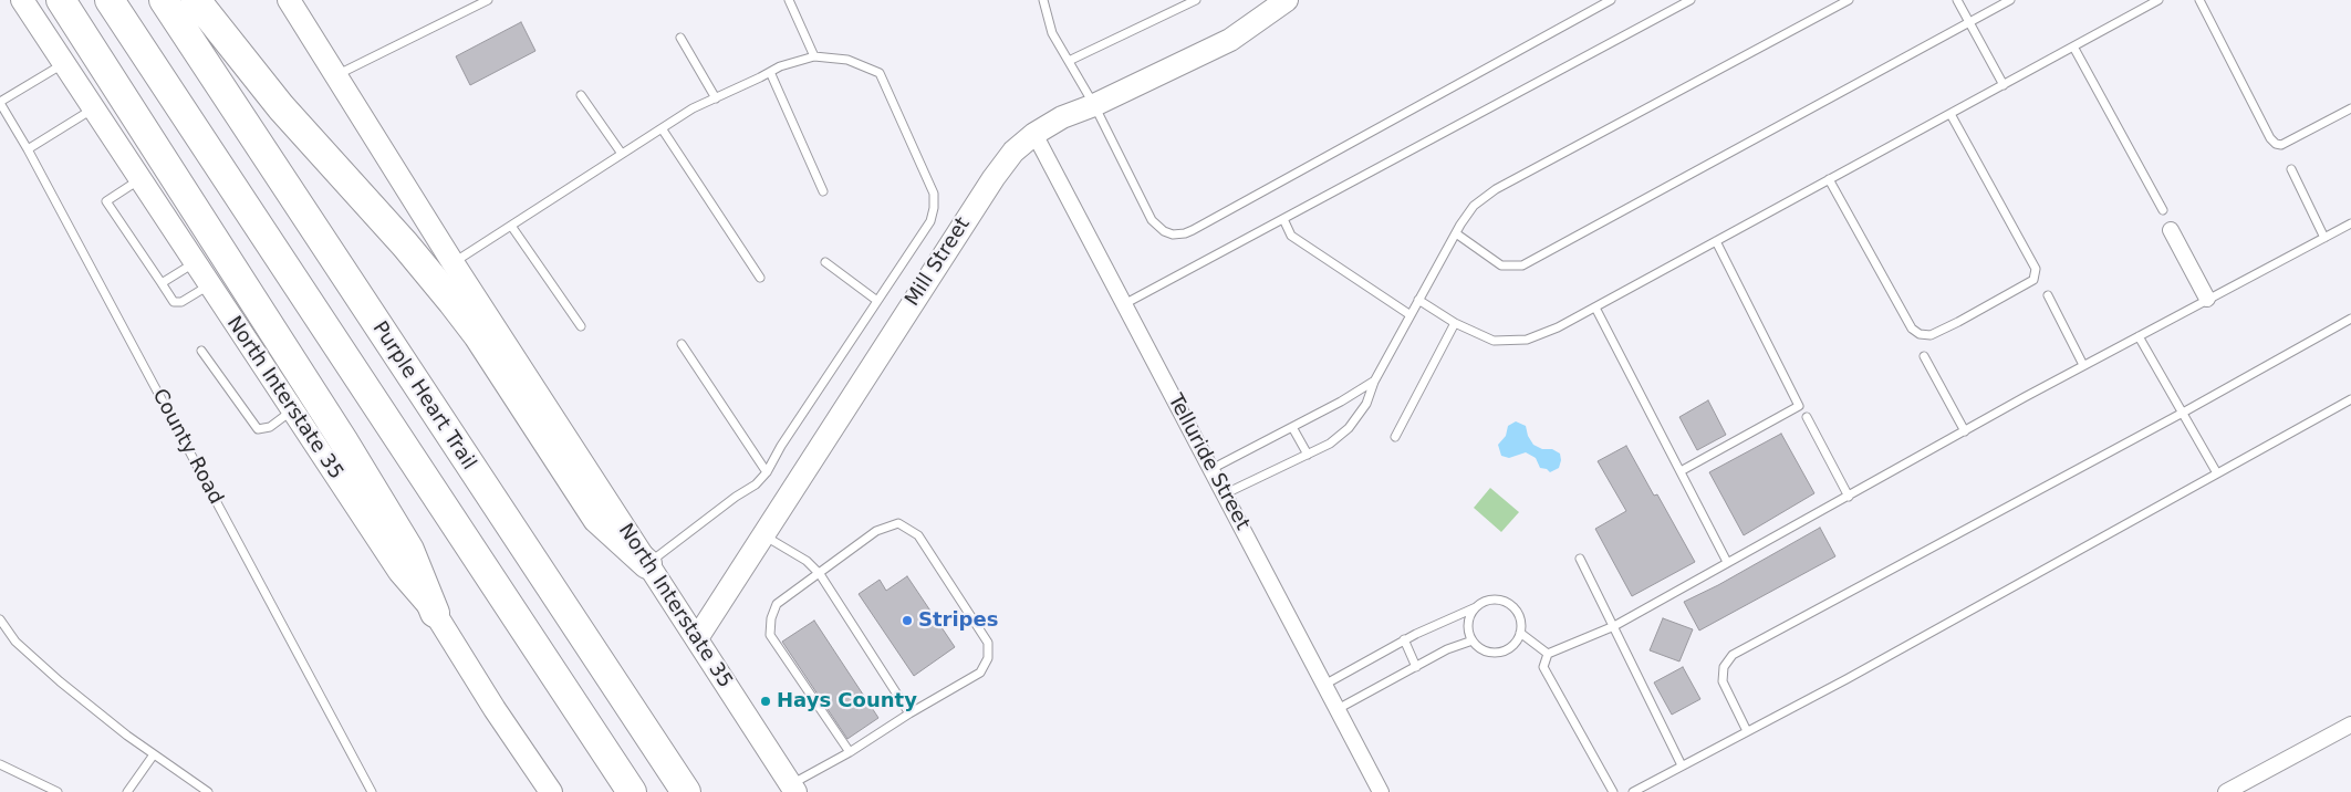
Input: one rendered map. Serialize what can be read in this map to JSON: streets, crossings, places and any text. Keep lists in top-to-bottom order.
{
  "streets": {
    "highway": ["Purple Heart Trail"],
    "main road": ["Mill Street", "North Interstate 35"],
    "street": ["Telluride Street"],
    "lane": ["County Road"]
  },
  "crossings": [
    ["Mill Street", "North Interstate 35"],
    ["Mill Street", "Telluride Street"]
  ],
  "places": ["Stripes", "Hays County"]
}
